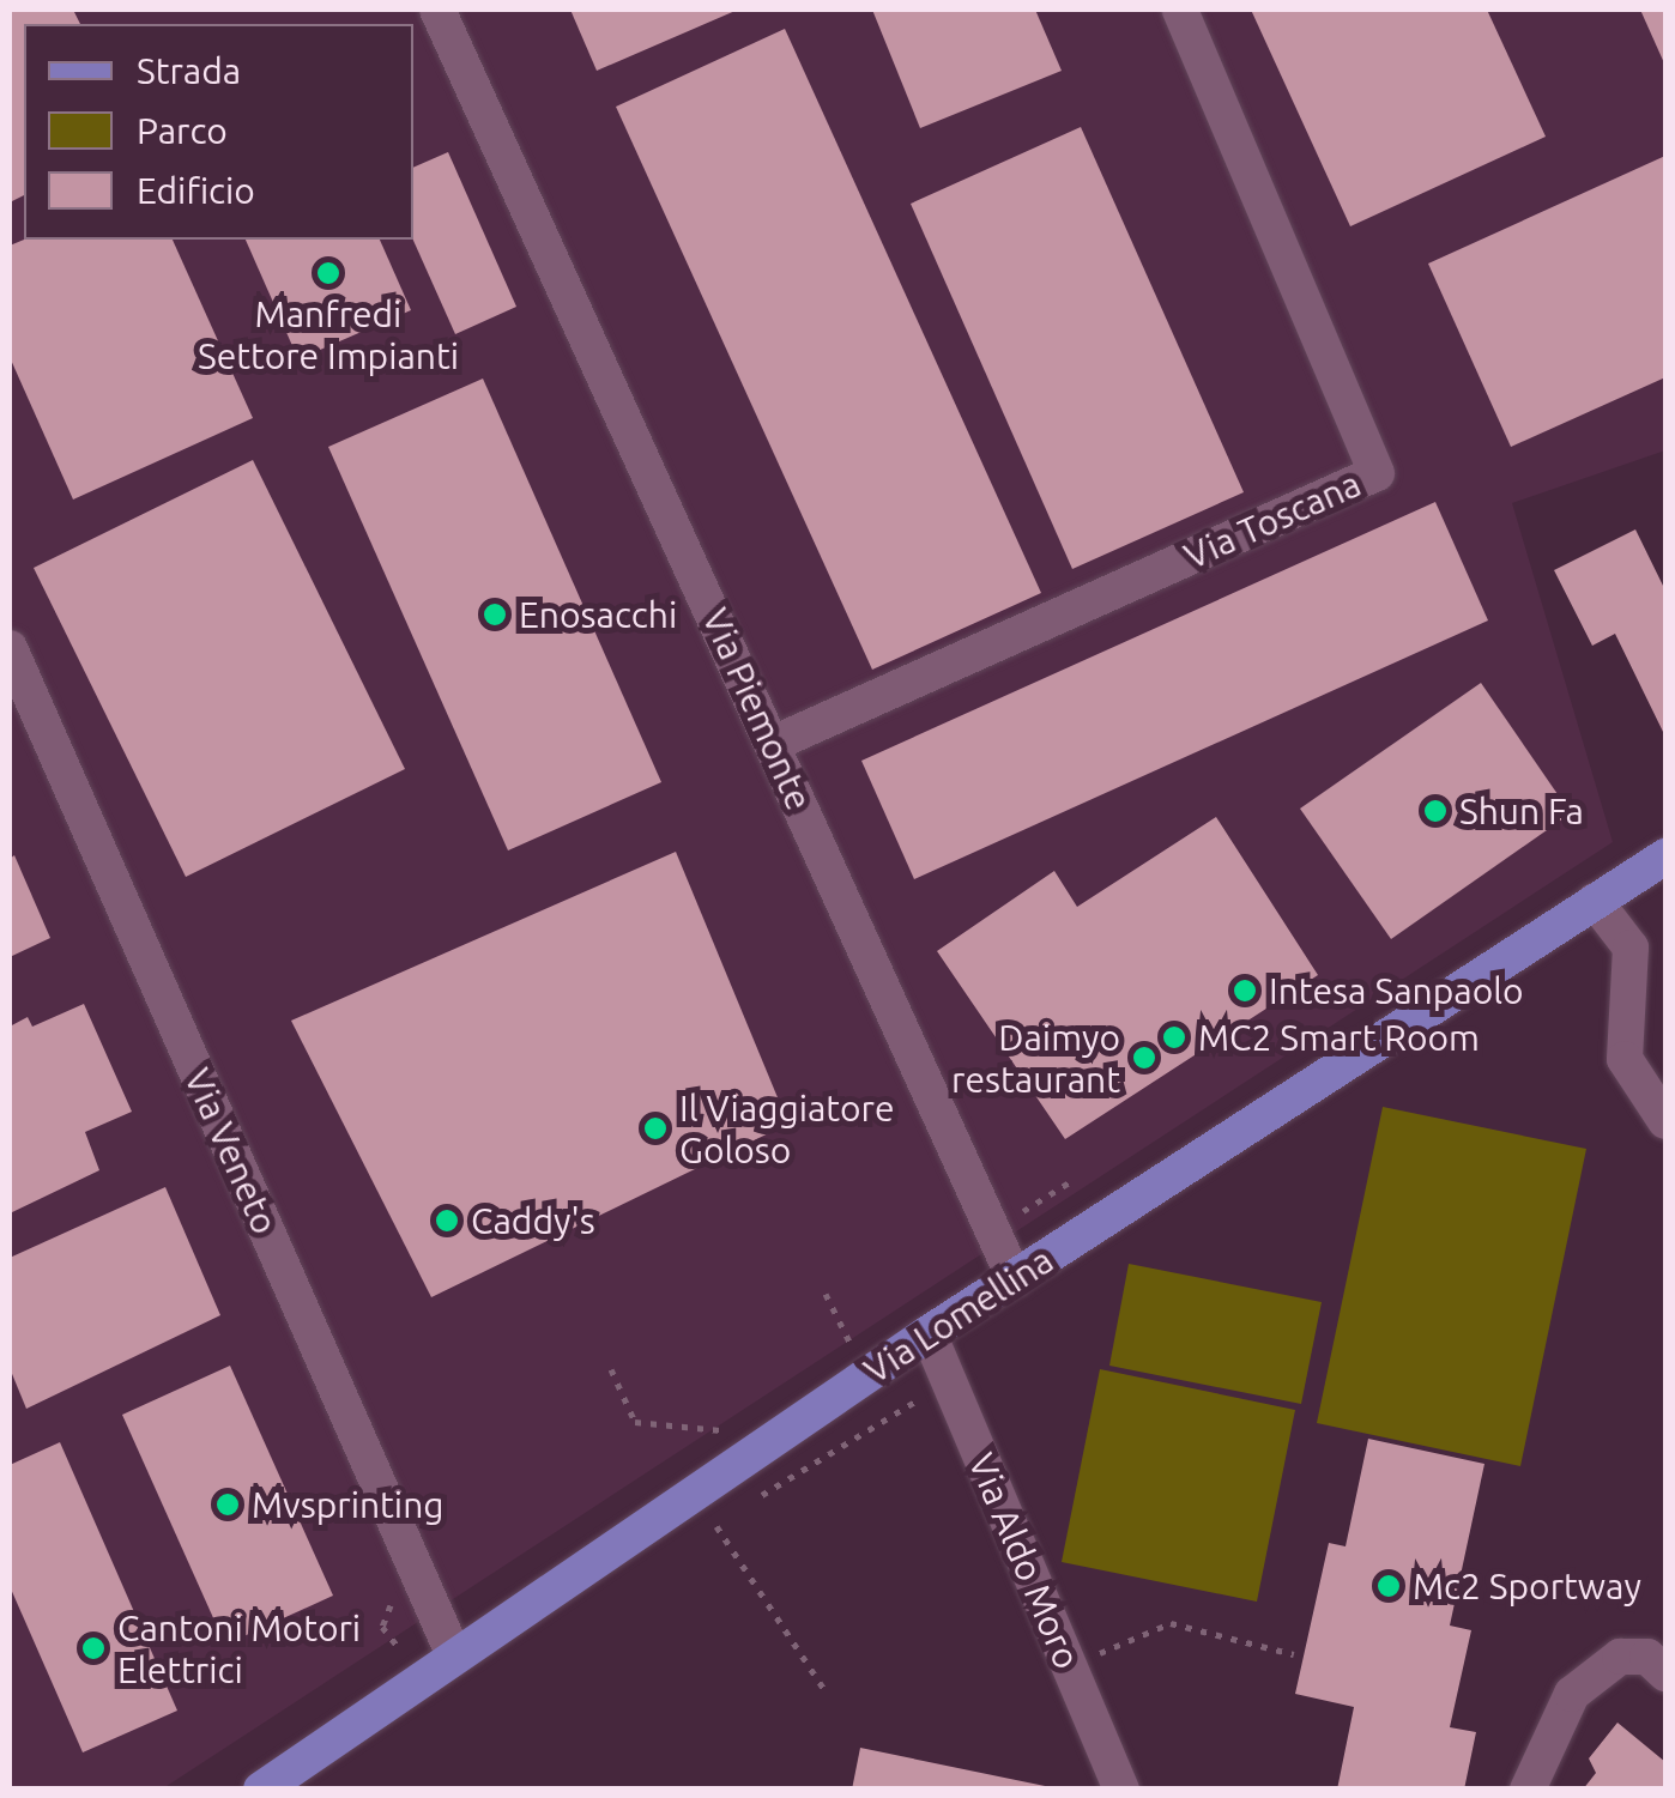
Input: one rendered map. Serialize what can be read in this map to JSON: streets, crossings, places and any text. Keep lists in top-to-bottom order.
{
  "streets": {
    "main road": ["Via Lomellina"],
    "street": [
      "Via Toscana",
      "Via Piemonte",
      "Via Veneto",
      "Via Aldo Moro"
    ]
  },
  "crossings": [
    ["Via Toscana", "Via Piemonte"],
    ["Via Piemonte", "Via Lomellina"],
    ["Via Veneto", "Via Lomellina"],
    ["Via Lomellina", "Via Aldo Moro"]
  ],
  "places": [
    "Manfredi Settore Impianti",
    "Enosacchi",
    "Shun Fa",
    "Intesa Sanpaolo",
    "MC2 Smart Room",
    "Daimyo restaurant",
    "Il Viaggiatore Goloso",
    "Caddy's",
    "Mvsprinting",
    "Mc2 Sportway",
    "Cantoni Motori Elettrici"
  ],
  "legend": ["Strada", "Parco", "Edificio"]
}
